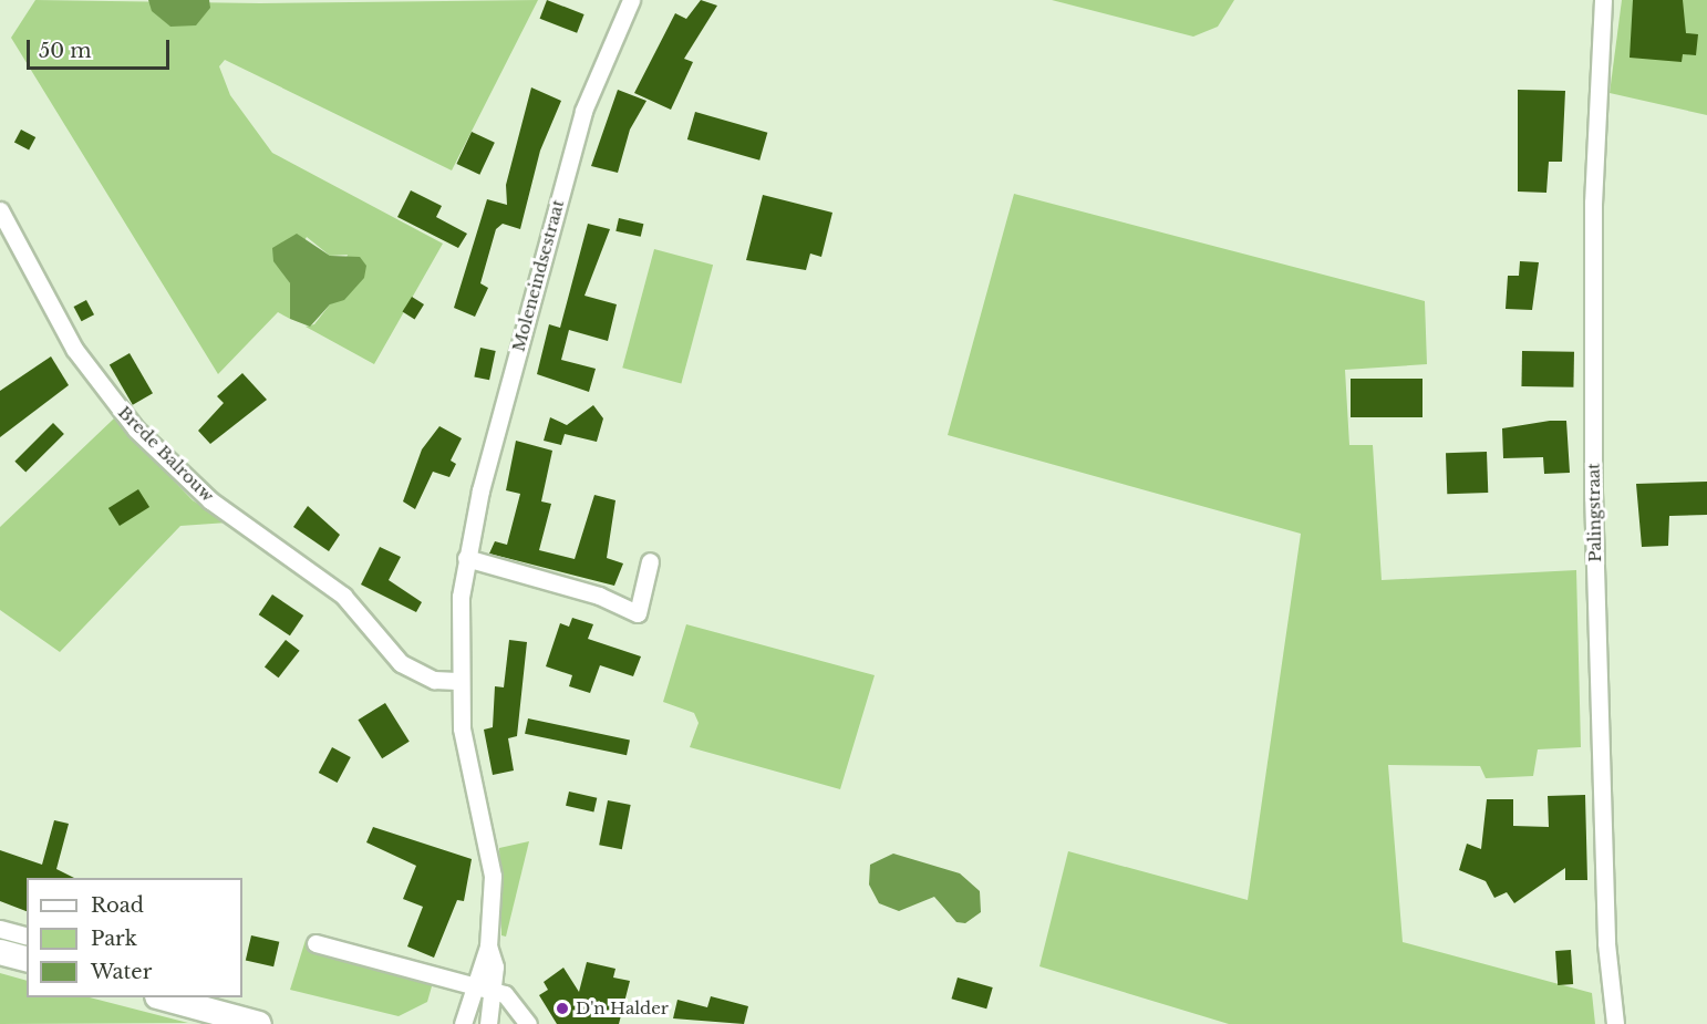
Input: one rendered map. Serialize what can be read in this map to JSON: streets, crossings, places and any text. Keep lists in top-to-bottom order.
{
  "streets": {
    "street": ["Moleneindsestraat", "Brede Balrouw", "Palingstraat"]
  },
  "crossings": [
    ["Moleneindsestraat", "Brede Balrouw"]
  ],
  "places": ["D'n Halder"],
  "legend": ["Road", "Park", "Water"],
  "scale_bar": "50 m"
}
